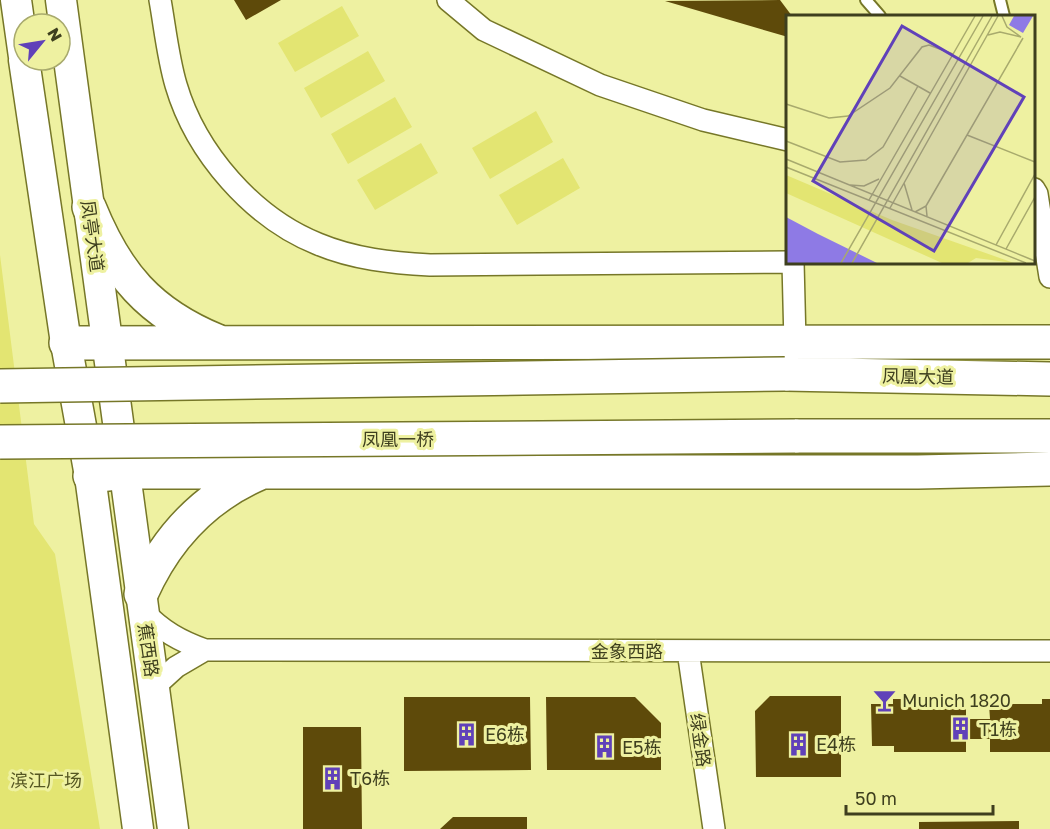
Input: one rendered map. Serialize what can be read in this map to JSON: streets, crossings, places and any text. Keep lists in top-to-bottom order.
{
  "streets": {
    "main road": ["凤凰大道", "凤凰一桥"],
    "street": [
      "凤亭大道",
      "蕉西路",
      "金象西路",
      "绿金路"
    ]
  },
  "crossings": [
    ["凤亭大道", "蕉西路"],
    ["金象西路", "绿金路"]
  ],
  "parks": ["滨江广场"],
  "places": {
    "bar": ["Munich 1820"],
    "building": [
      "T1栋",
      "E6栋",
      "E4栋",
      "E5栋",
      "T6栋"
    ]
  },
  "scale_bar": "50 m",
  "north": "top right"
}
